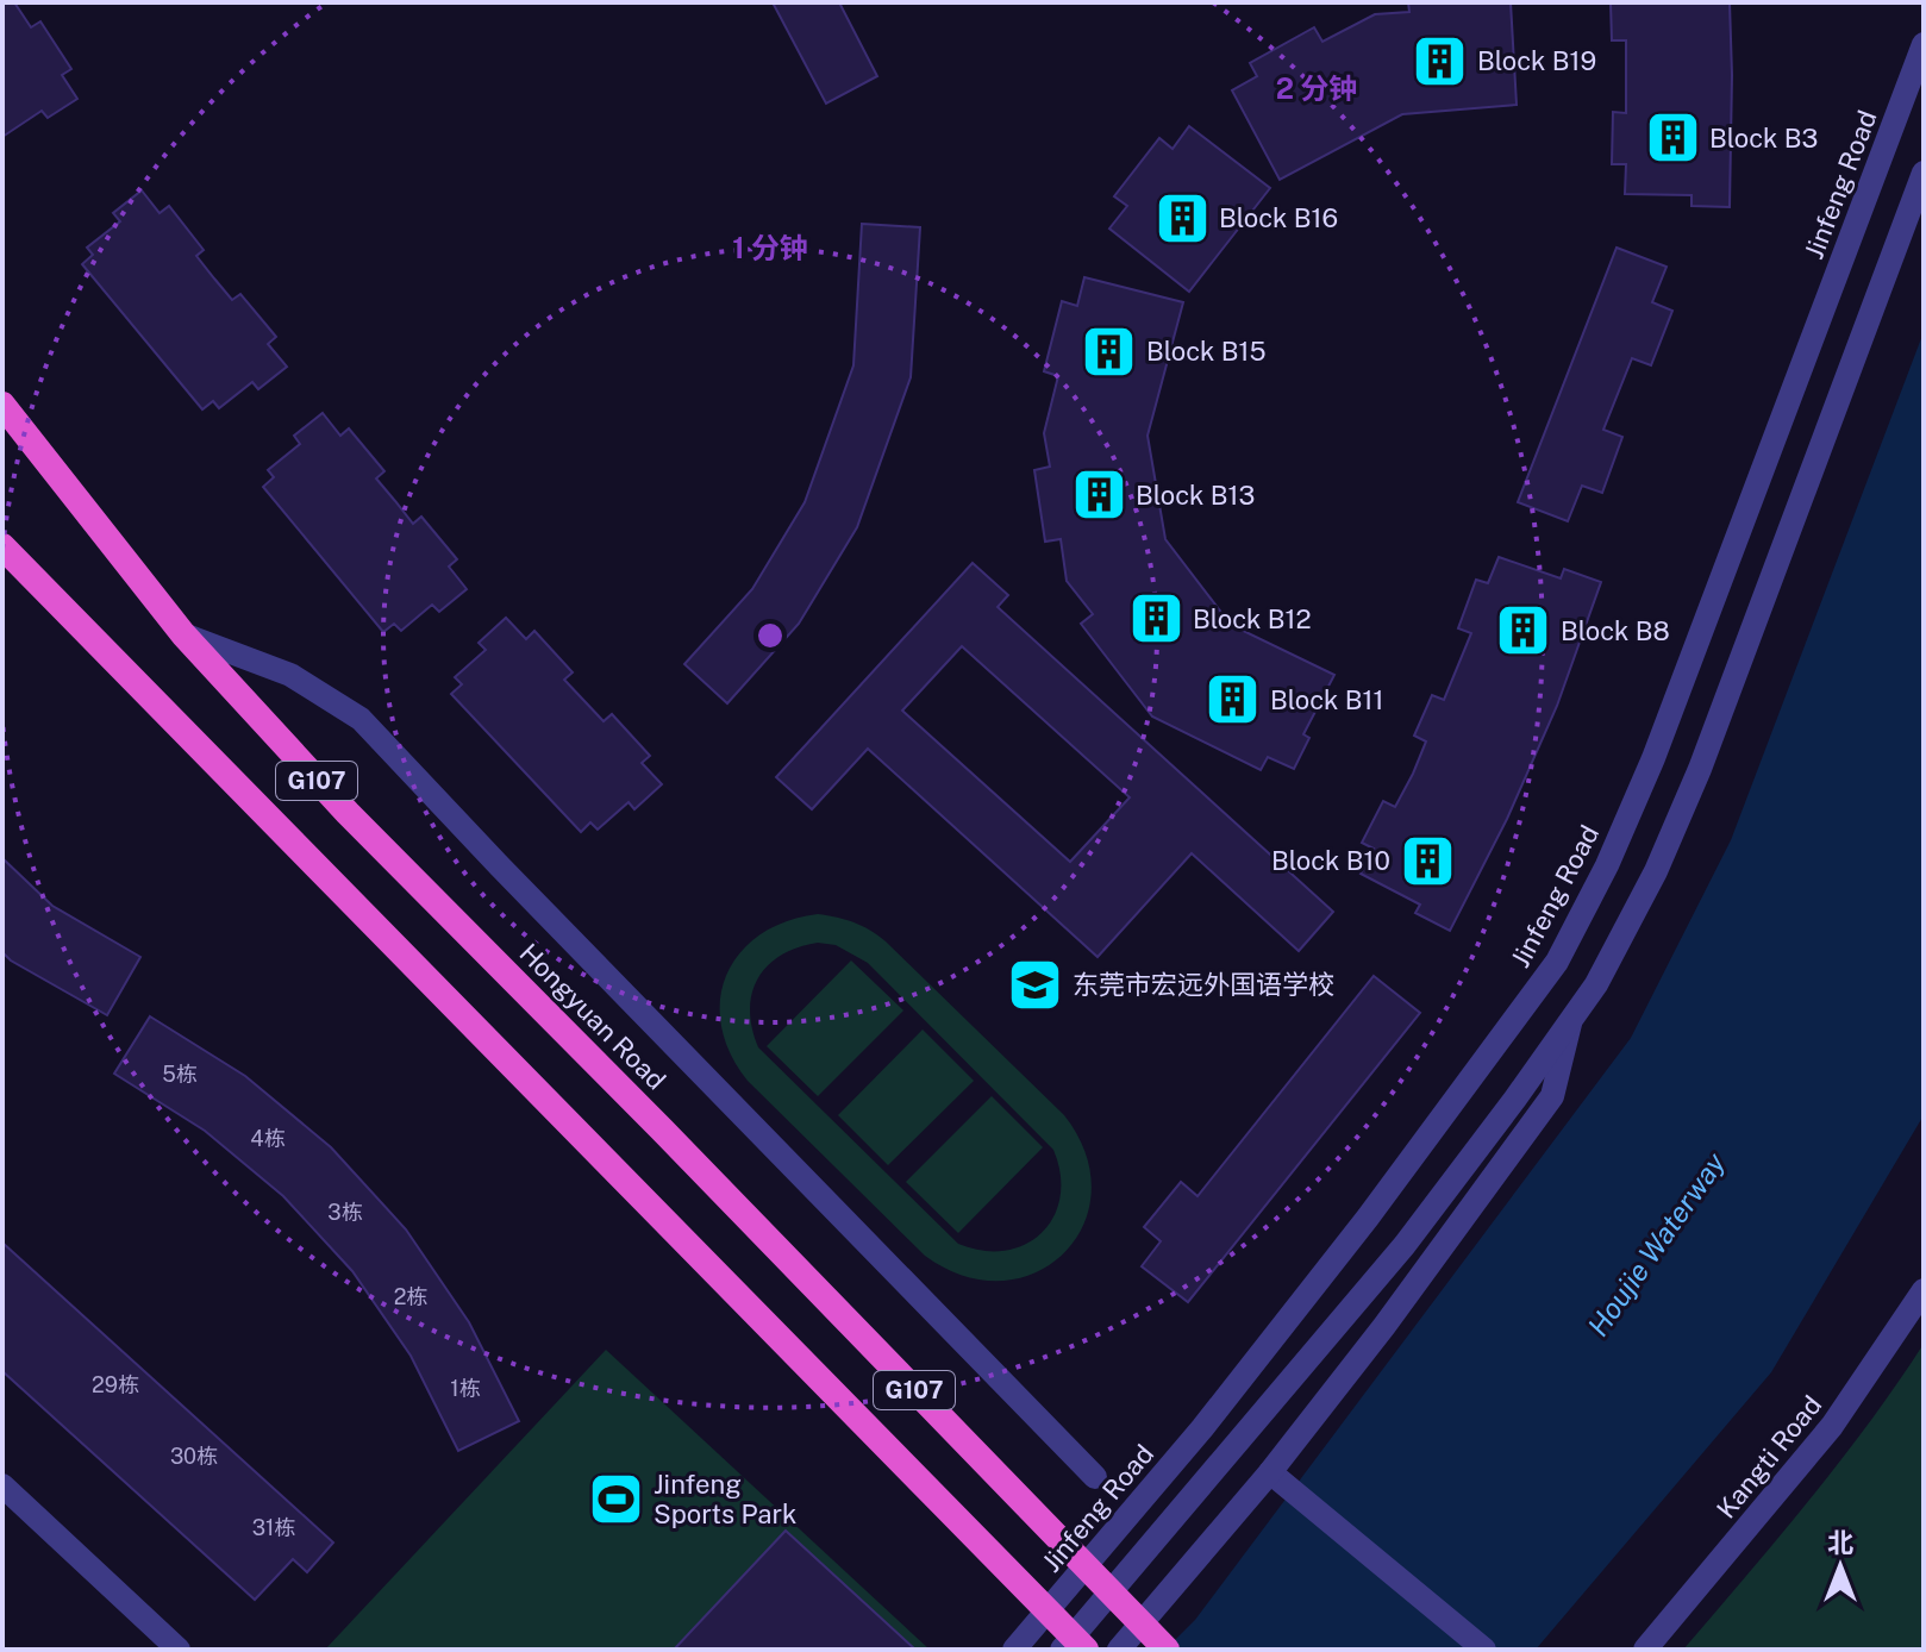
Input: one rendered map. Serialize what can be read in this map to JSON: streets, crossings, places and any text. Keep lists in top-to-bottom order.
{
  "streets": {
    "highway": ["G107", "Hongyuan Road"],
    "street": ["Jinfeng Road", "Kangti Road"]
  },
  "water": ["Houjie Waterway"],
  "places": {
    "building": [
      "Block B19",
      "Block B3",
      "Block B16",
      "Block B15",
      "Block B13",
      "Block B12",
      "Block B8",
      "Block B11",
      "Block B10"
    ],
    "school or university": ["东莞市宏远外国语学校"],
    "sports": ["Jinfeng Sports Park"]
  },
  "house_numbers": [
    "5栋",
    "4栋",
    "3栋",
    "2栋",
    "29栋",
    "1栋",
    "30栋",
    "31栋"
  ],
  "north": "top",
  "rings": ["2 分钟", "1 分钟"]
}
